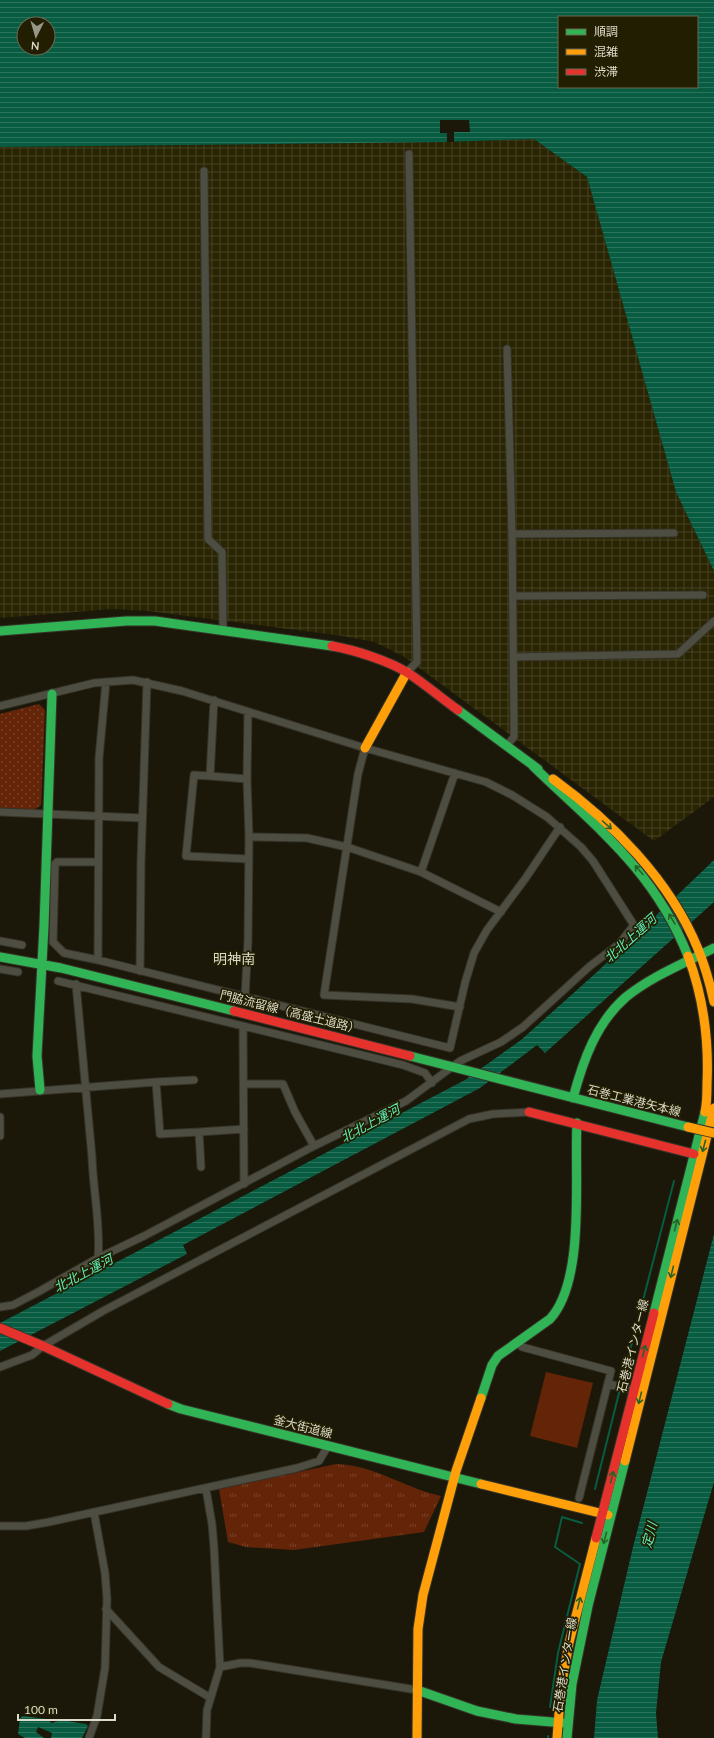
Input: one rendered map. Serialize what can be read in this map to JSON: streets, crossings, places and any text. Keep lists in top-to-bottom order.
{
  "streets": {
    "street": [
      "門脇流留線（高盛土道路）",
      "石巻工業港矢本線",
      "石巻港インター線",
      "釜大街道線"
    ]
  },
  "crossings": [
    ["門脇流留線（高盛土道路）", "石巻工業港矢本線"],
    ["石巻工業港矢本線", "石巻港インター線"],
    ["石巻港インター線", "釜大街道線"]
  ],
  "districts": ["明神南"],
  "water": ["北北上運河", "定川"],
  "legend": ["順調", "混雑", "渋滞"],
  "scale_bar": "100 m",
  "north": "bottom"
}
